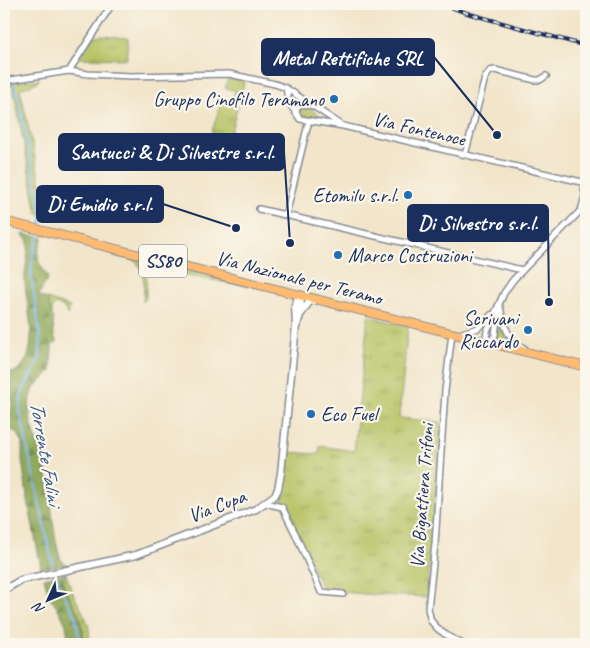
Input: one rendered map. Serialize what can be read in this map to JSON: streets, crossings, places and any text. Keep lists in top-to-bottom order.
{
  "streets": {
    "main road": ["SS80", "Via Nazionale per Teramo"],
    "street": ["Via Fontenoce", "Via Bigattiera Trifoni", "Via Cupa"]
  },
  "crossings": [
    ["Via Nazionale per Teramo", "Via Bigattiera Trifoni"],
    ["Via Nazionale per Teramo", "Via Cupa"]
  ],
  "water": ["Torrente Falini"],
  "places": [
    "Gruppo Cinofilo Teramano",
    "Metal Rettifiche SRL",
    "Etomilu s.r.l.",
    "Di Emidio s.r.l.",
    "Santucci & Di Silvestre s.r.l.",
    "Marco Costruzioni",
    "Di Silvestro s.r.l.",
    "Scrivani Riccardo",
    "Eco Fuel"
  ],
  "north": "bottom left"
}
